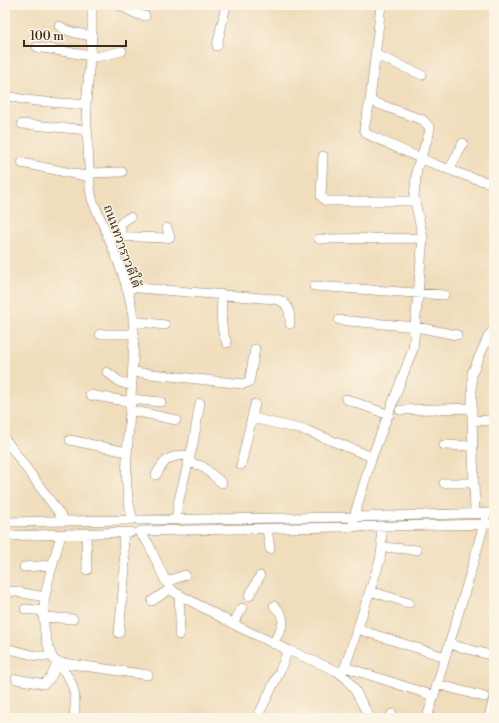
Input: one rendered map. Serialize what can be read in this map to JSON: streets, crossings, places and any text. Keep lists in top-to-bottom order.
{
  "streets": {
    "street": ["ถนนทวาราวดีใต้"]
  },
  "scale_bar": "100 m"
}
